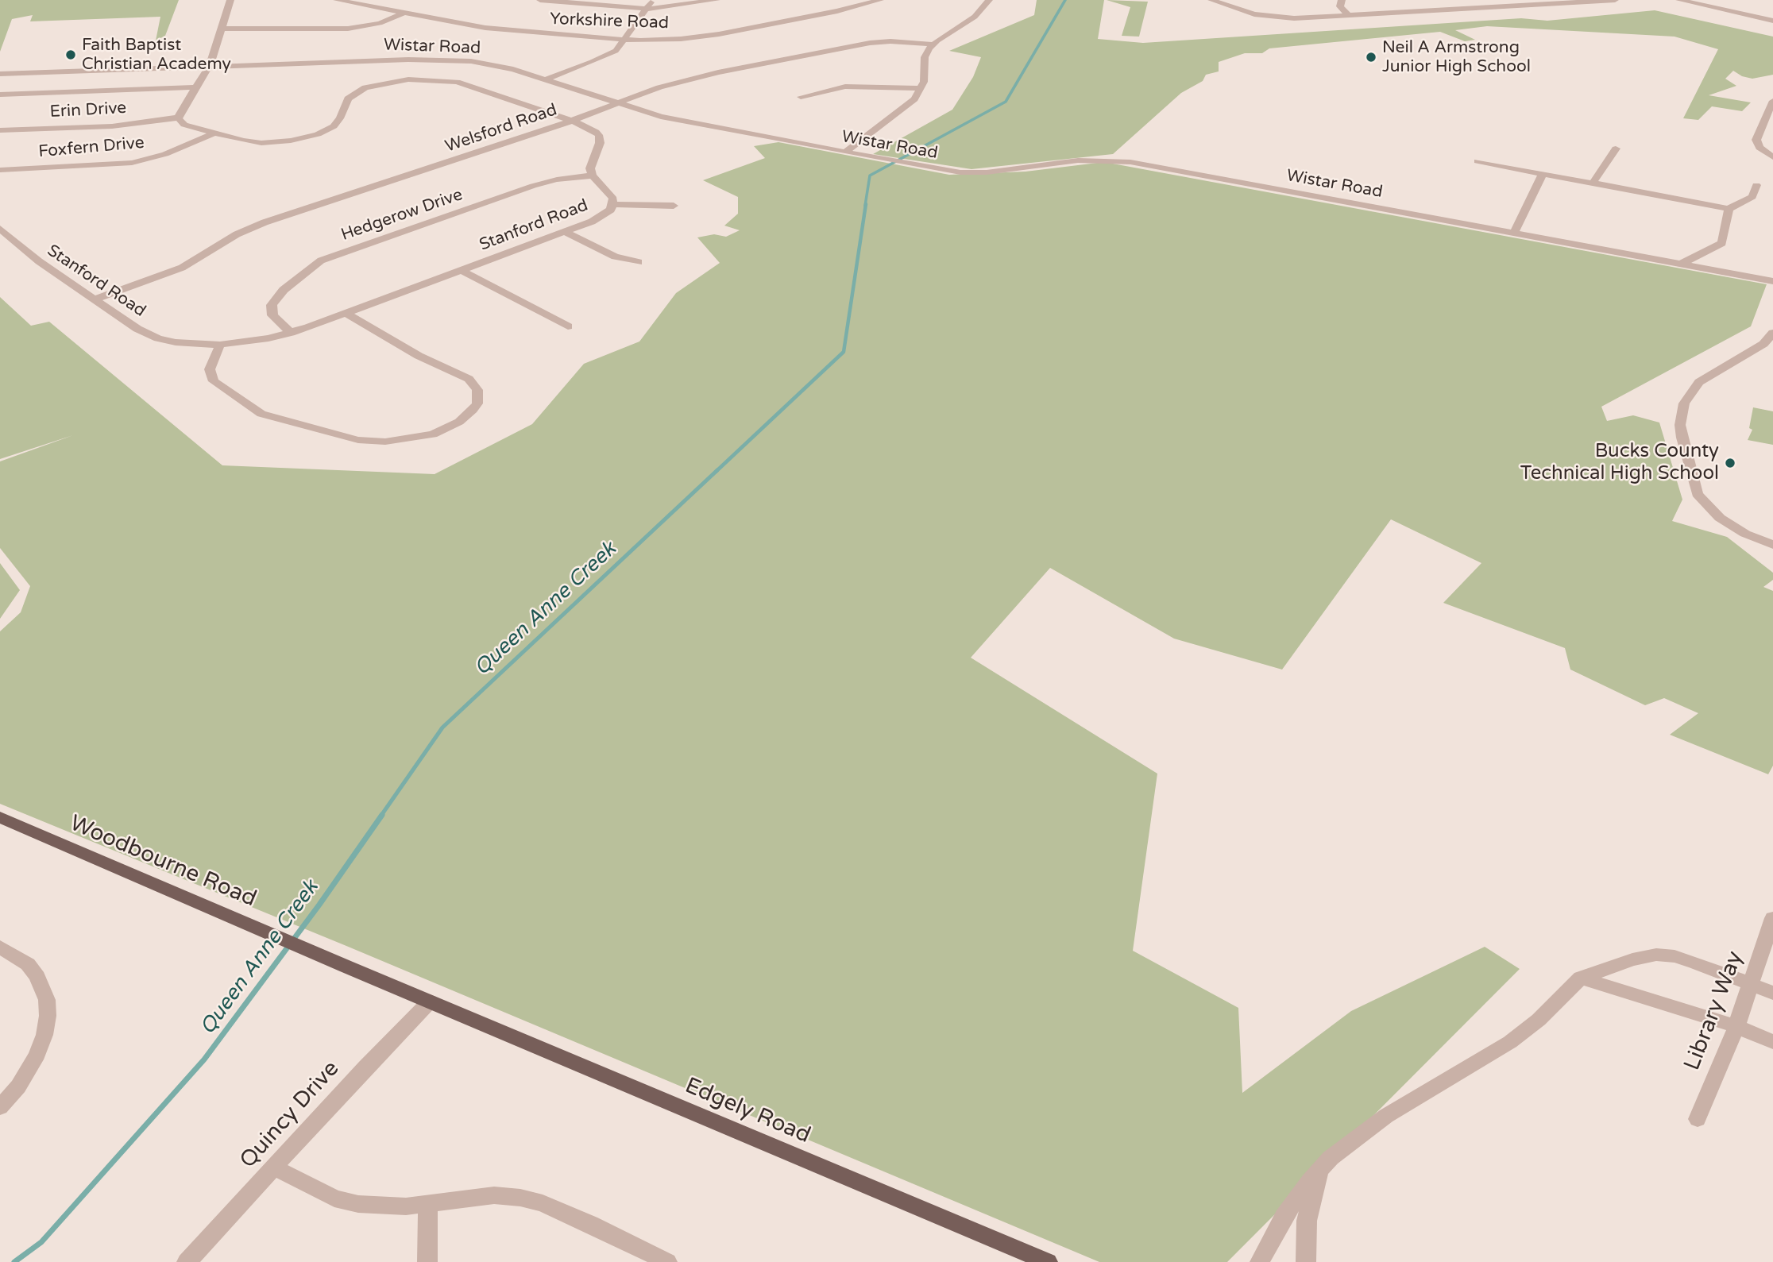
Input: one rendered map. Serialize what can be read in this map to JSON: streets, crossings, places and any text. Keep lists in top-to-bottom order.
{
  "streets": {
    "main road": ["Woodbourne Road", "Edgely Road"],
    "street": [
      "Yorkshire Road",
      "Wistar Road",
      "Erin Drive",
      "Welsford Road",
      "Foxfern Drive",
      "Hedgerow Drive",
      "Stanford Road",
      "Library Way",
      "Quincy Drive"
    ]
  },
  "crossings": [
    ["Wistar Road", "Welsford Road"],
    ["Erin Drive", "Stanford Road"],
    ["Welsford Road", "Stanford Road"],
    ["Foxfern Drive", "Stanford Road"],
    ["Hedgerow Drive", "Stanford Road"],
    ["Woodbourne Road", "Edgely Road"],
    ["Woodbourne Road", "Quincy Drive"],
    ["Edgely Road", "Quincy Drive"]
  ],
  "water": ["Queen Anne Creek"],
  "places": ["Faith Baptist Christian Academy", "Neil A Armstrong Junior High School", "Bucks County Technical High School"]
}
